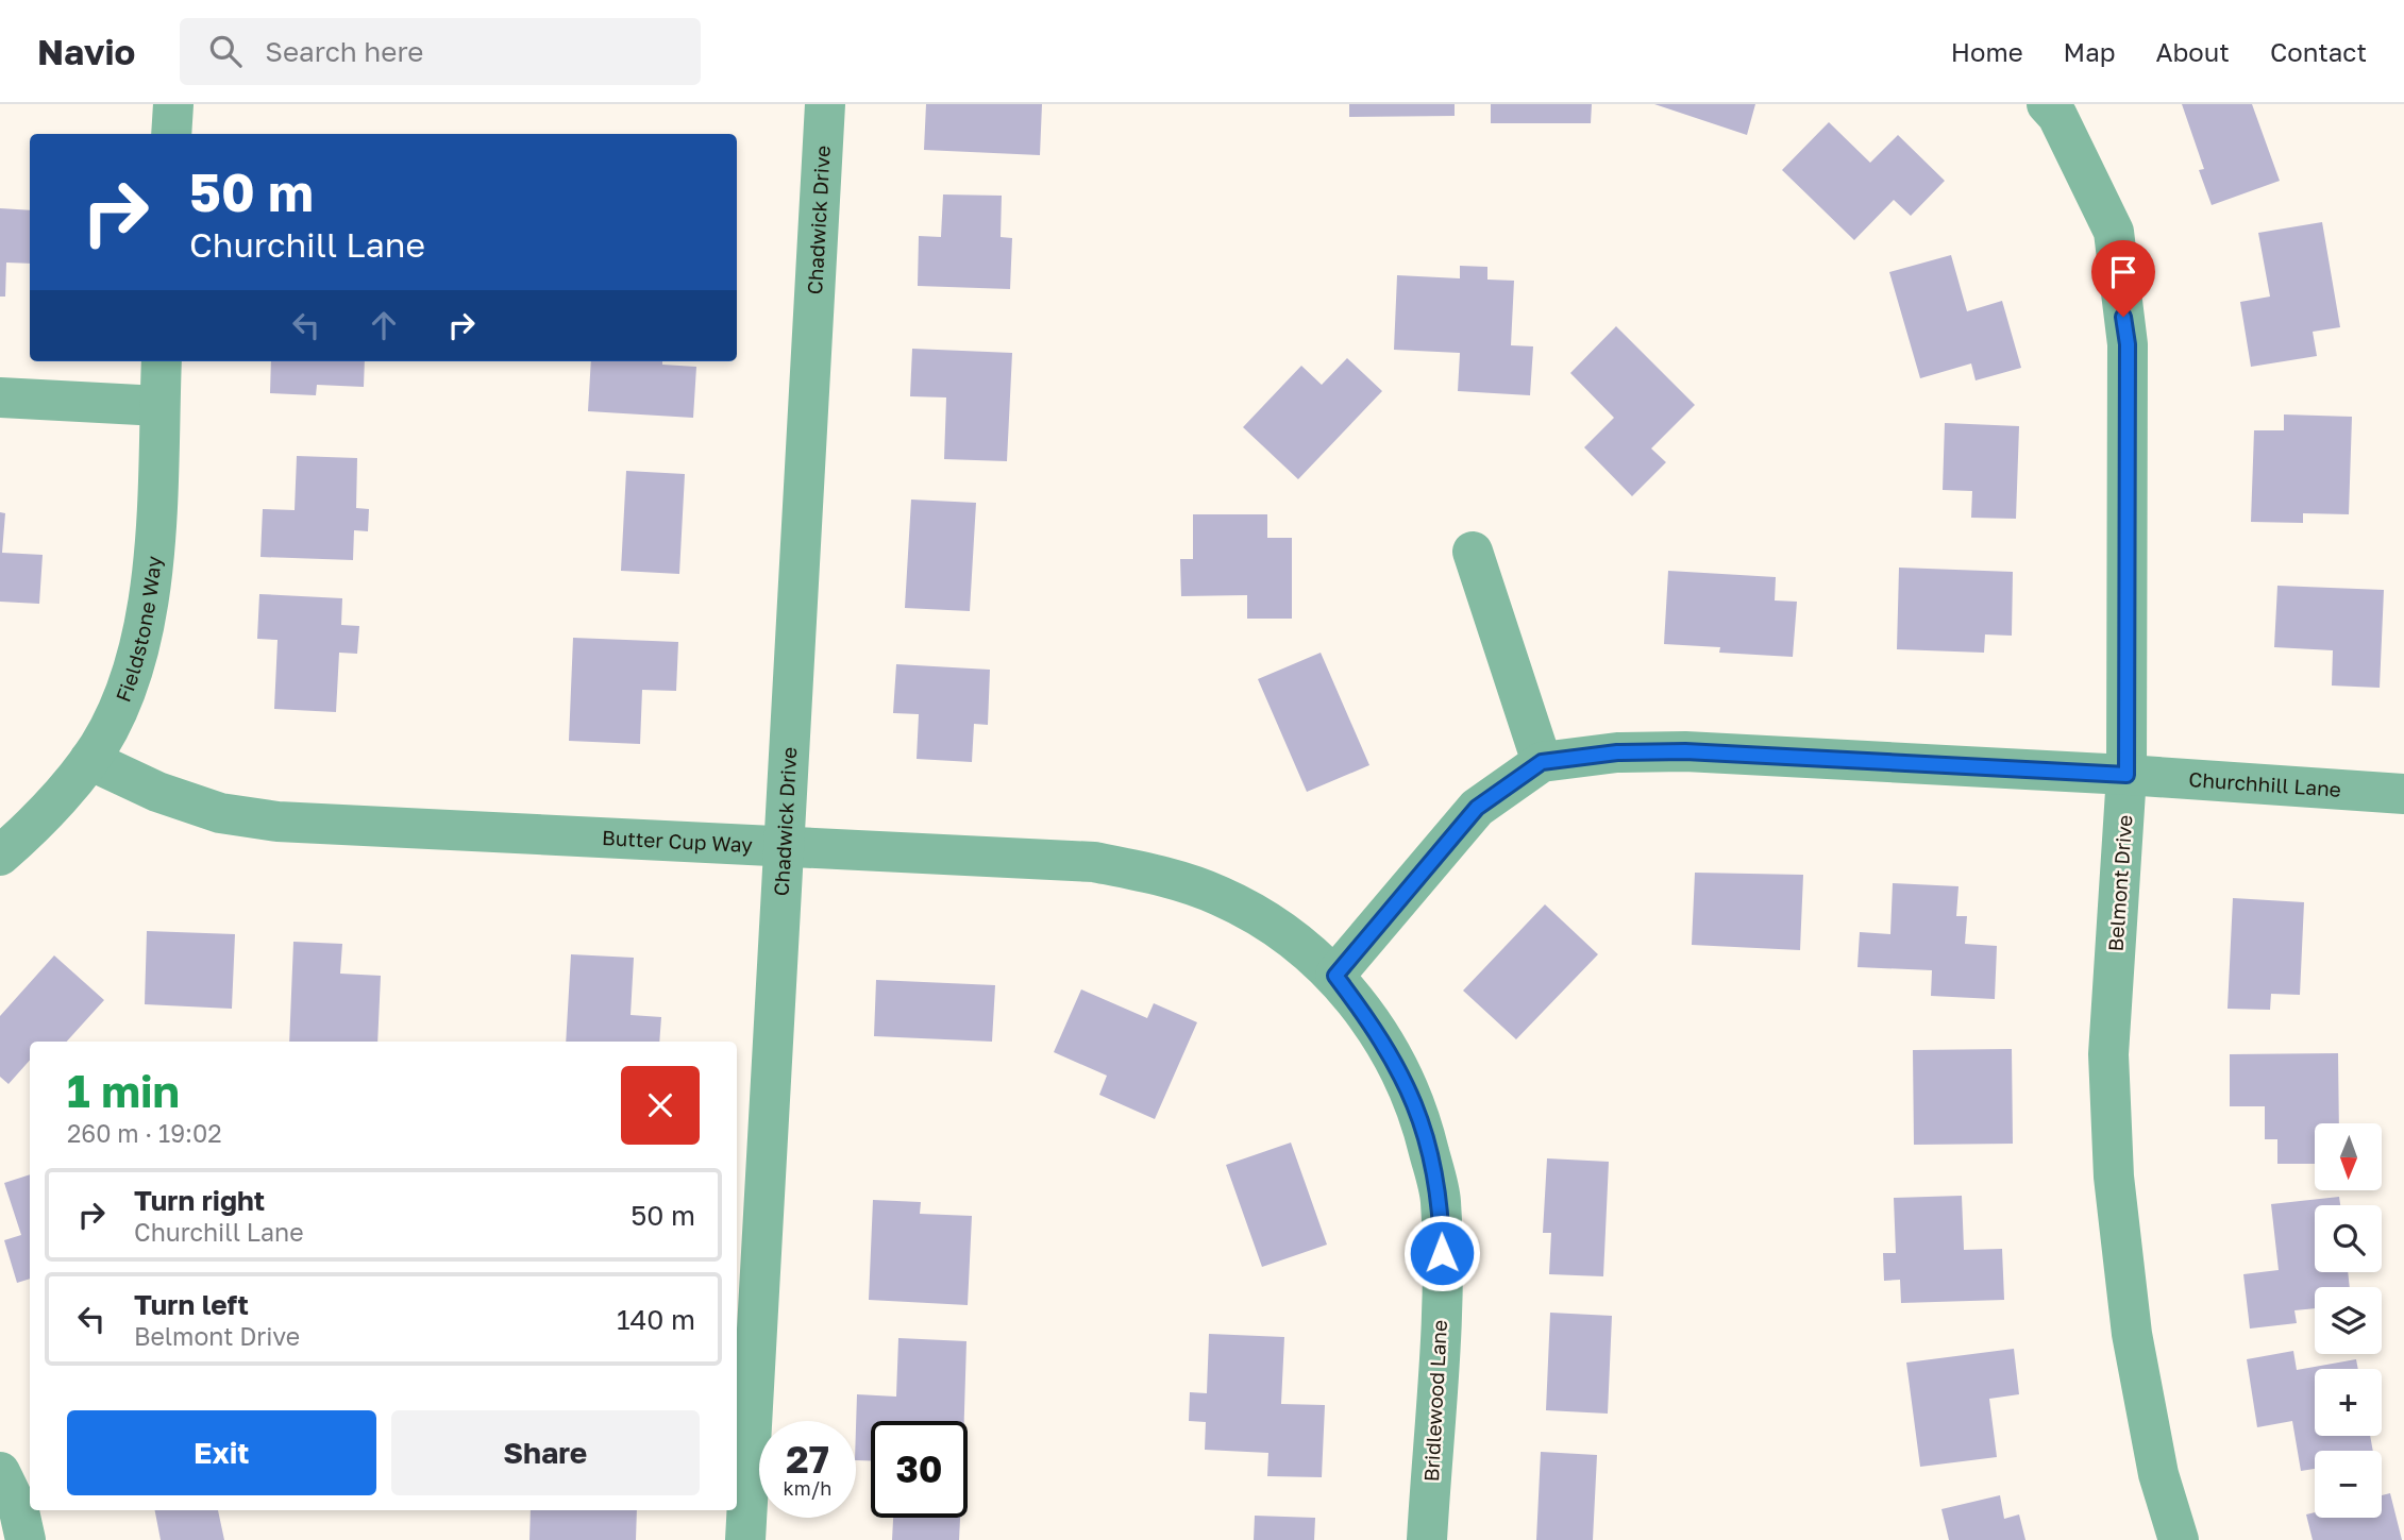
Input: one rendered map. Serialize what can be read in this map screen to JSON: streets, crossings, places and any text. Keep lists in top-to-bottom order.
{
  "streets": {
    "street": [
      "Chadwick Drive",
      "Fieldstone Way",
      "Churchhill Lane",
      "Butter Cup Way",
      "Belmont Drive",
      "Bridlewood Lane"
    ]
  },
  "crossings": [
    ["Chadwick Drive", "Butter Cup Way"],
    ["Fieldstone Way", "Butter Cup Way"],
    ["Churchhill Lane", "Belmont Drive"],
    ["Butter Cup Way", "Bridlewood Lane"]
  ],
  "north": "bottom",
  "page": {
    "header": "Navio",
    "search": "Search here",
    "nav": [
      "Home",
      "Map",
      "About",
      "Contact"
    ],
    "turn": ["50 m", "Churchill Lane"],
    "heading": ["1 min", "260 m · 19:02"],
    "map_buttons": ["+", "−"],
    "list": [
      {
        "name": "Turn right",
        "note": "Churchill Lane",
        "value": "50 m"
      },
      {
        "name": "Turn left",
        "note": "Belmont Drive",
        "value": "140 m"
      }
    ],
    "buttons": ["Exit", "Share"],
    "speed": "27 km/h",
    "limit": "30"
  }
}
